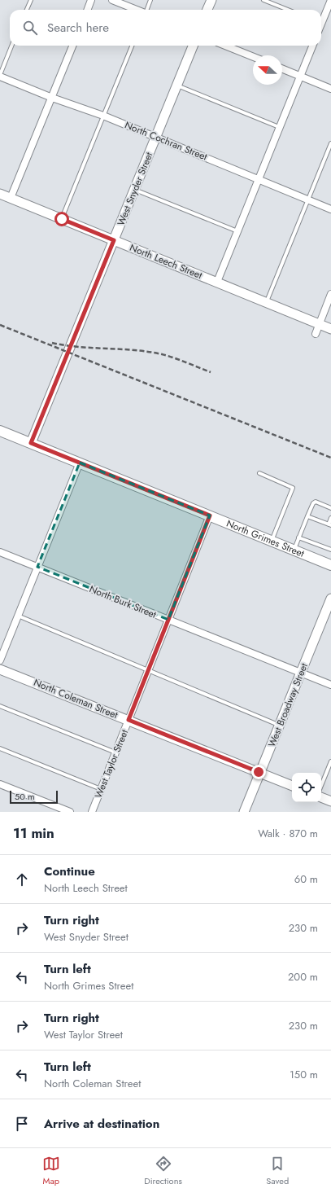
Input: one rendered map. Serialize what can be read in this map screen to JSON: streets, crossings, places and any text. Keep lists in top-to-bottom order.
{
  "streets": {
    "main road": ["North Grimes Street"],
    "street": [
      "North Cochran Street",
      "West Snyder Street",
      "North Leech Street",
      "North Burk Street",
      "North Coleman Street",
      "West Broadway Street",
      "West Taylor Street"
    ]
  },
  "crossings": [
    ["North Cochran Street", "West Snyder Street"],
    ["West Snyder Street", "North Leech Street"],
    ["West Snyder Street", "North Grimes Street"],
    ["North Grimes Street", "West Taylor Street"],
    ["North Burk Street", "West Broadway Street"],
    ["North Burk Street", "West Taylor Street"],
    ["North Coleman Street", "West Broadway Street"],
    ["North Coleman Street", "West Taylor Street"]
  ],
  "scale_bar": "50 m",
  "north": "left",
  "page": {
    "search": "Search here",
    "scale": "50 m",
    "heading": ["11 min", "Walk · 870 m"],
    "list": [
      ["Continue", "North Leech Street", "60 m"],
      ["Turn right", "West Snyder Street", "230 m"],
      ["Turn left", "North Grimes Street", "200 m"],
      ["Turn right", "West Taylor Street", "230 m"],
      ["Turn left", "North Coleman Street", "150 m"],
      "Arrive at destination"
    ],
    "nav": ["Map", "Directions", "Saved"]
  }
}
